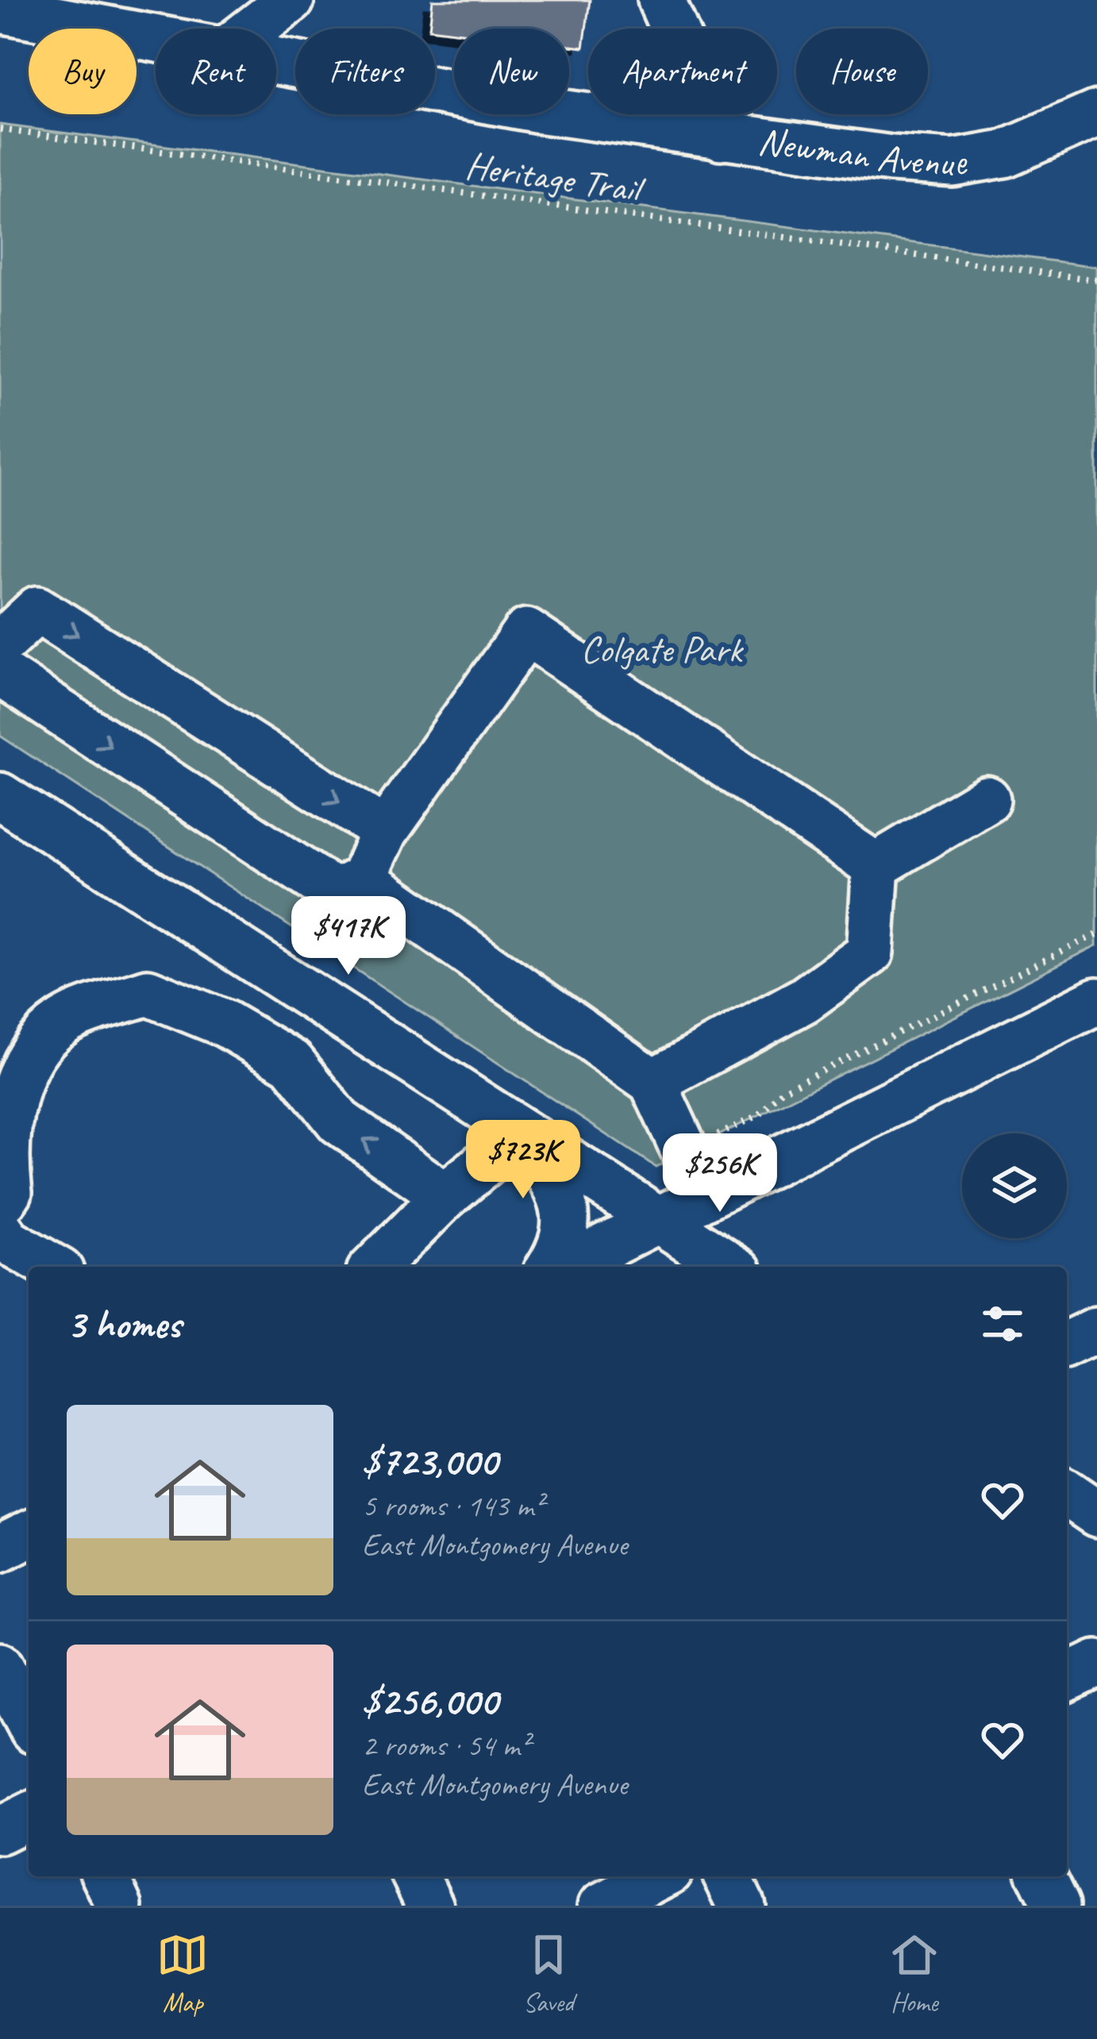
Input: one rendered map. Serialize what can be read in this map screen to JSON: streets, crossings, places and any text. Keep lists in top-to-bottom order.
{
  "streets": {
    "street": ["Newman Avenue"],
    "path": ["Heritage Trail"]
  },
  "parks": ["Colgate Park"],
  "page": {
    "chip": [
      "Buy",
      "Rent",
      "Filters",
      "New",
      "Apartment",
      "House"
    ],
    "price": ["$417K", "$723K", "$256K"],
    "heading": "3 homes",
    "list": [
      {
        "name": "$723,000",
        "note": "5 rooms · 143 m² · East Montgomery Avenue"
      },
      {
        "name": "$256,000",
        "note": "2 rooms · 54 m² · East Montgomery Avenue"
      }
    ],
    "tabs": ["Map", "Saved", "Home"]
  }
}
